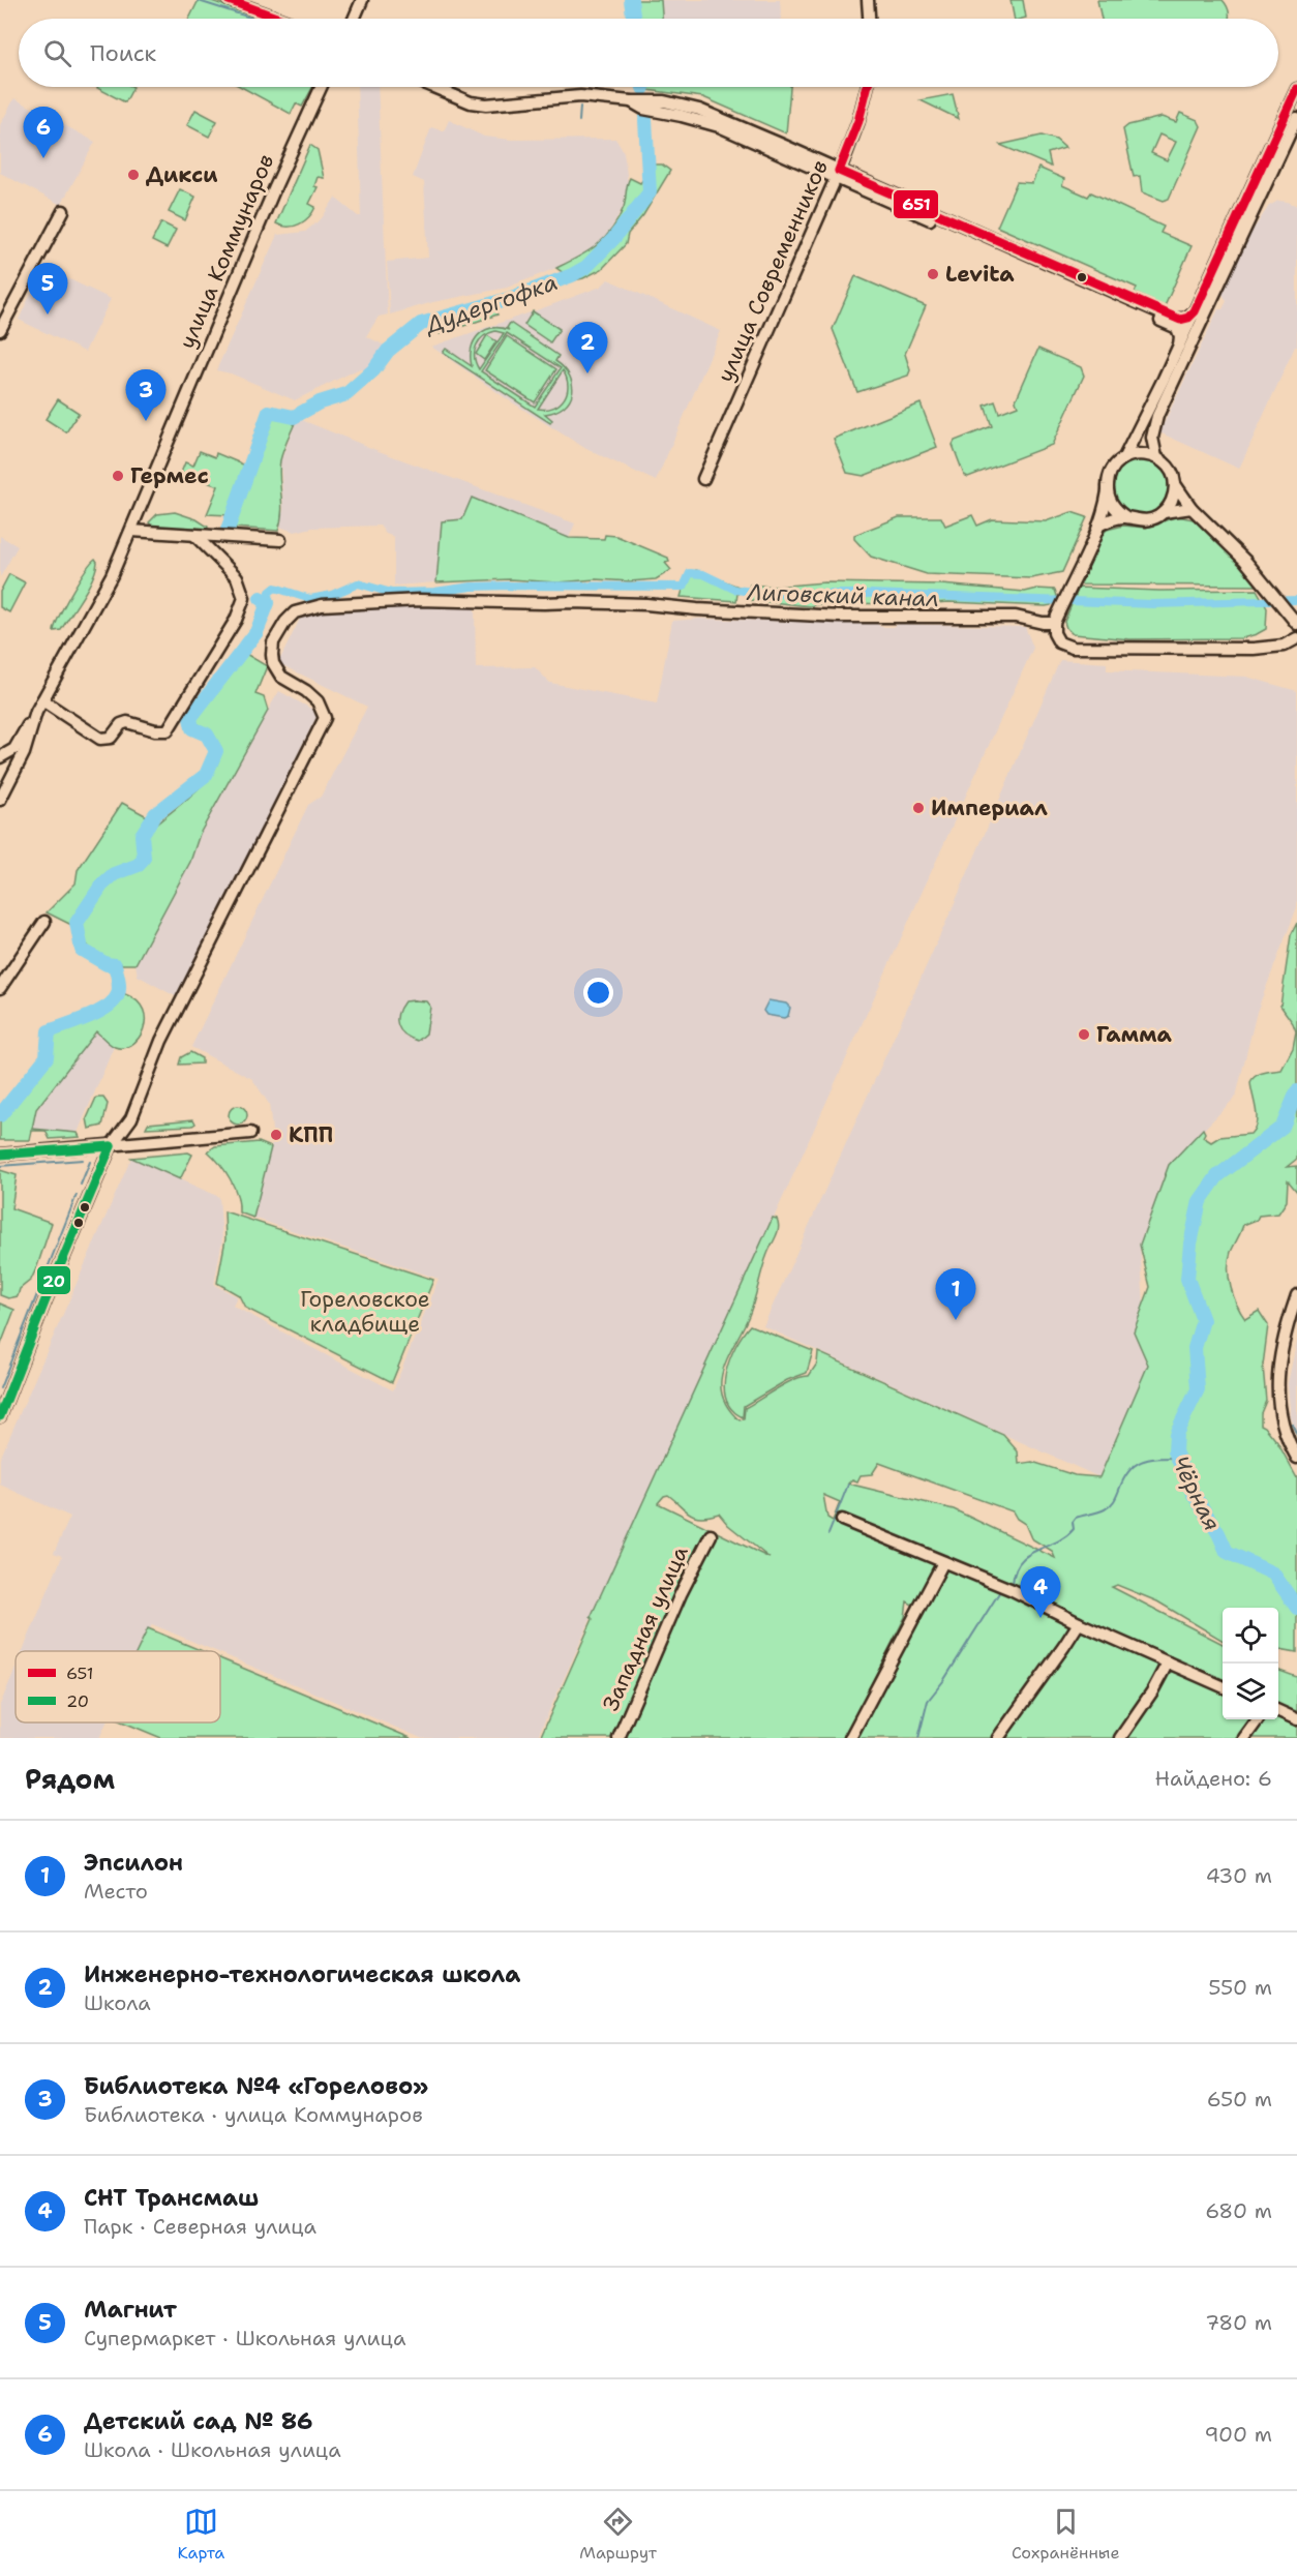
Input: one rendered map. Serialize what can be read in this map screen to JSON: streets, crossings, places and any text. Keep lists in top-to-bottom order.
{
  "streets": {
    "street": ["улица Коммунаров", "улица Современников", "Западная улица"]
  },
  "water": ["Дудергофка", "Лиговский канал", "Чёрная"],
  "parks": ["Гореловское кладбище"],
  "places": [
    "Дикси",
    "Levita",
    "Гермес",
    "Империал",
    "Гамма",
    "КПП"
  ],
  "lines": ["transit line 651", "transit line 20"],
  "legend": ["651", "20"],
  "page": {
    "search": "Поиск",
    "pins": [
      "6",
      "5",
      "2",
      "3",
      "1",
      "4"
    ],
    "heading": ["Рядом", "Найдено: 6"],
    "list": [
      {
        "mark": "1",
        "name": "Эпсилон",
        "note": "Место",
        "value": "430 m"
      },
      {
        "mark": "2",
        "name": "Инженерно-технологическая школа",
        "note": "Школа",
        "value": "550 m"
      },
      {
        "mark": "3",
        "name": "Библиотека №4 «Горелово»",
        "note": "Библиотека · улица Коммунаров",
        "value": "650 m"
      },
      {
        "mark": "4",
        "name": "СНТ Трансмаш",
        "note": "Парк · Северная улица",
        "value": "680 m"
      },
      {
        "mark": "5",
        "name": "Магнит",
        "note": "Супермаркет · Школьная улица",
        "value": "780 m"
      },
      {
        "mark": "6",
        "name": "Детский сад № 86",
        "note": "Школа · Школьная улица",
        "value": "900 m"
      }
    ],
    "nav": ["Карта", "Маршрут", "Сохранённые"]
  }
}
